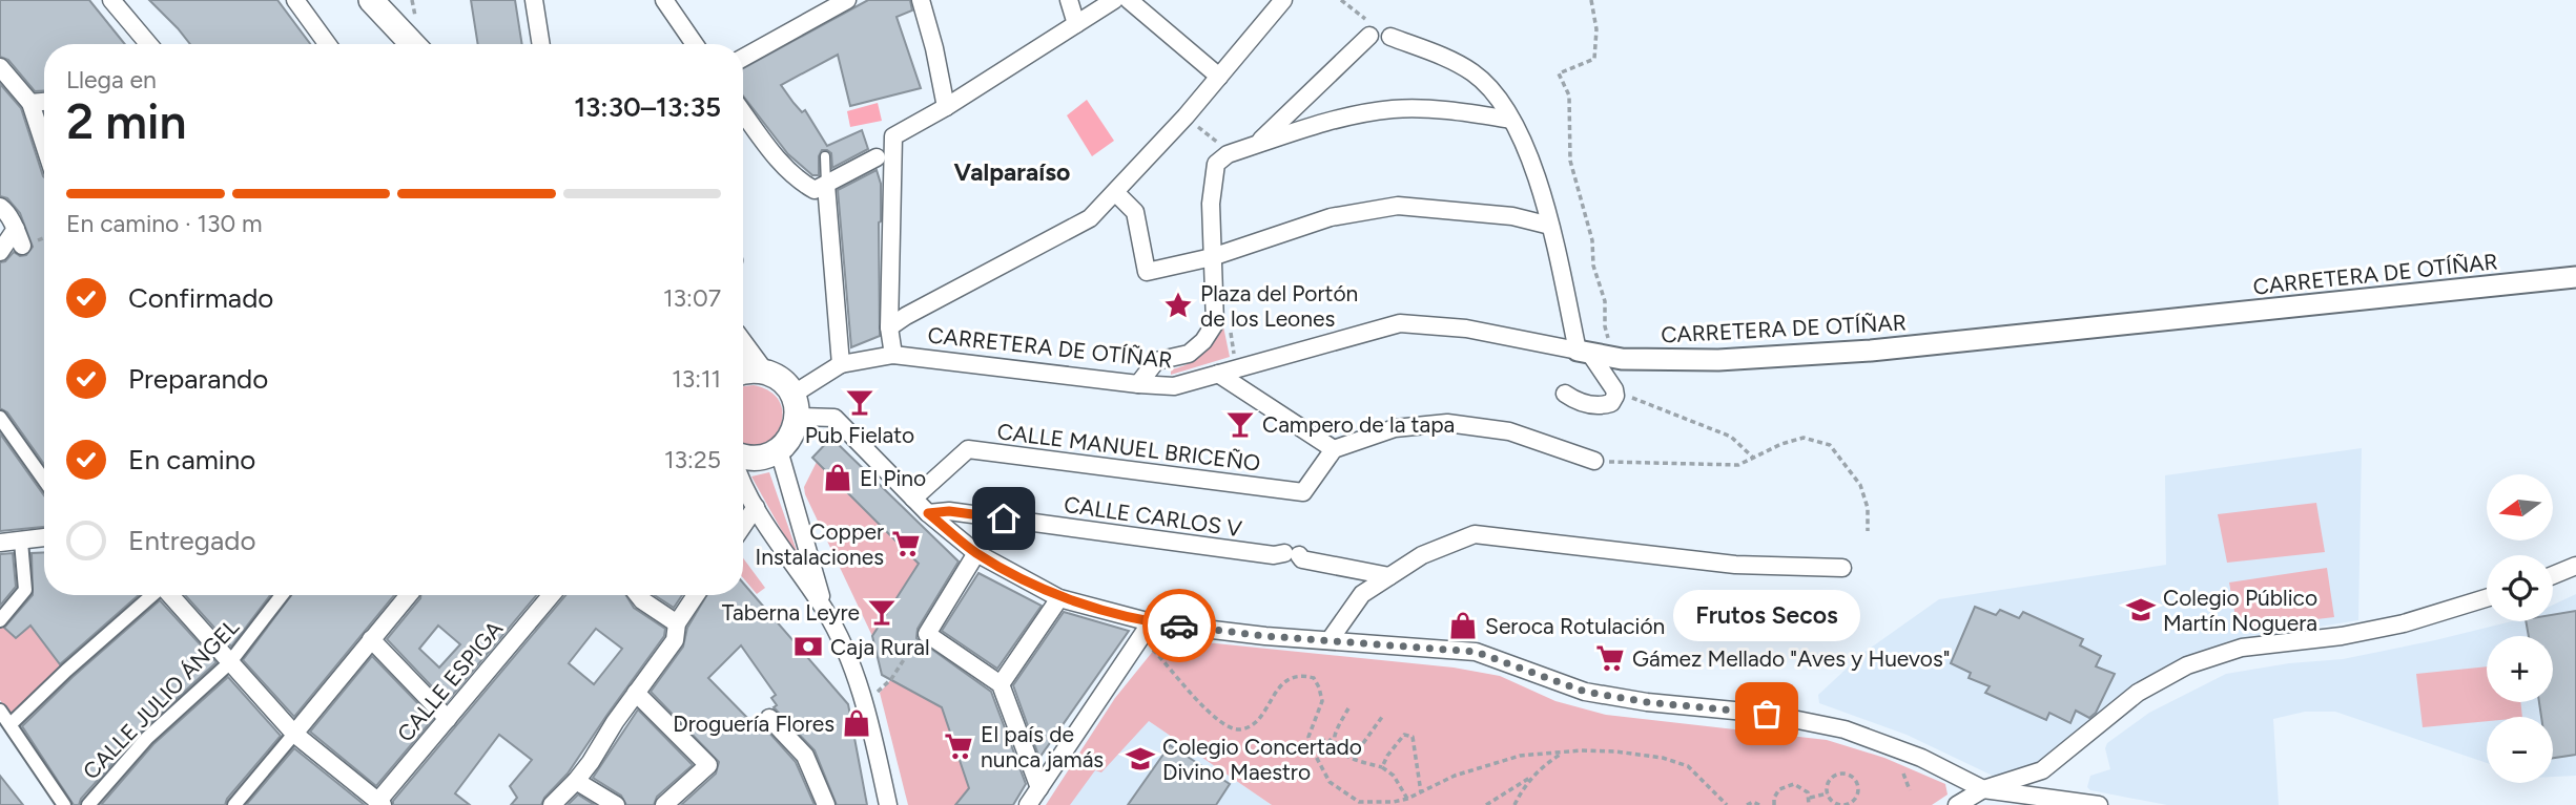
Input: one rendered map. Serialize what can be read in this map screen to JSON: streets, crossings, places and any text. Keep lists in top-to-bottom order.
{
  "streets": {
    "street": [
      "CARRETERA DE OTÍÑAR",
      "CALLE MANUEL BRICEÑO",
      "CALLE CARLOS V",
      "CALLE ESPIGA",
      "CALLE JULIO ÁNGEL"
    ]
  },
  "districts": ["Valparaíso"],
  "places": {
    "place": ["Plaza del Portón de los Leones"],
    "bar": ["Pub Fielato", "Campero de la tapa", "Taberna Leyre"],
    "shop": ["El Pino", "Seroca Rotulación", "Droguería Flores"],
    "supermarket": ["Copper Instalaciones", "Gámez Mellado \"Aves y Huevos\"", "El país de nunca jamás"],
    "school or university": ["Colegio Público Martín Noguera", "Colegio Concertado Divino Maestro"],
    "bank": ["Caja Rural"],
    "other": ["Frutos Secos"]
  },
  "north": "left",
  "page": {
    "heading": ["2 min", "Llega en", "13:30–13:35"],
    "bar": "En camino · 130 m",
    "list": [
      ["Confirmado", "13:07"],
      ["Preparando", "13:11"],
      ["En camino", "13:25"],
      "Entregado"
    ],
    "map_buttons": ["+", "−"],
    "bubble": "Frutos Secos"
  }
}
